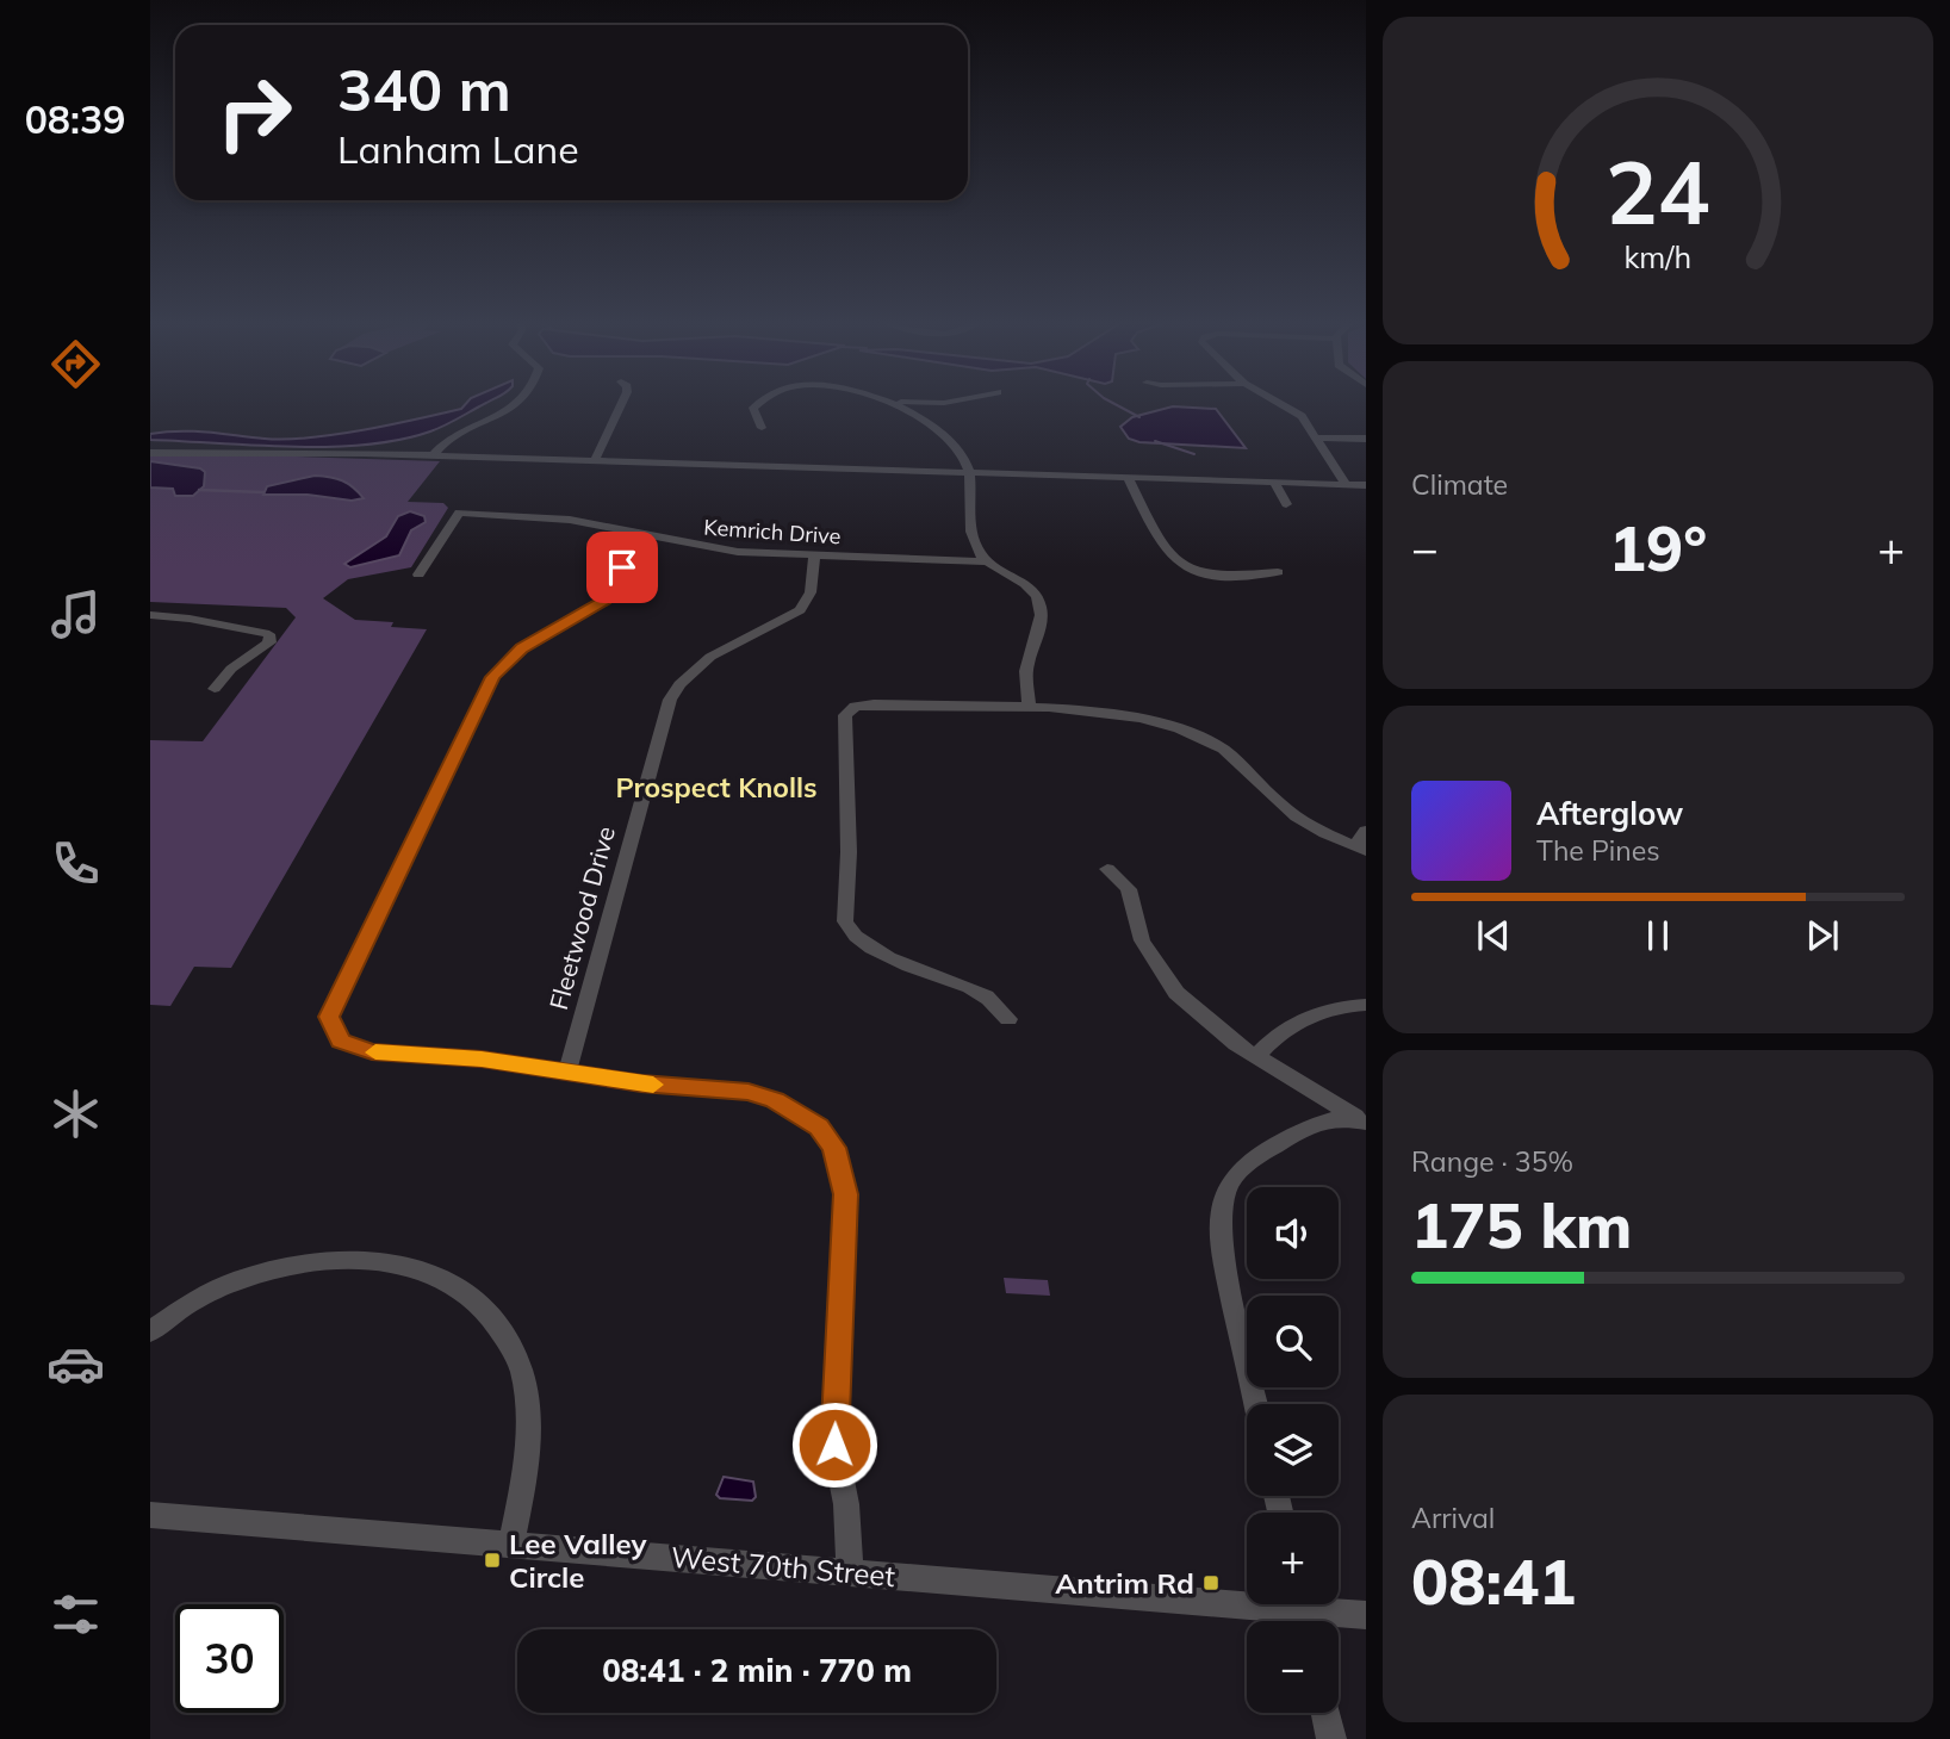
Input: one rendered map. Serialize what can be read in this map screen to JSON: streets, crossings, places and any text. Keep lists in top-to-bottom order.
{
  "streets": {
    "street": ["Kemrich Drive", "Fleetwood Drive", "West 70th Street"]
  },
  "crossings": [
    ["Kemrich Drive", "Fleetwood Drive"]
  ],
  "districts": ["Prospect Knolls"],
  "places": {
    "transit": ["Lee Valley Circle", "Antrim Rd"]
  },
  "page": {
    "tabs": "08:39",
    "turn": ["340 m", "Lanham Lane"],
    "tile": [
      "Climate",
      ["Range · 35%", "175 km"],
      ["Arrival", "08:41"]
    ],
    "heat": ["−", "19°", "+"],
    "song": ["Afterglow", "The Pines"],
    "map_buttons": ["+", "−"],
    "limit": "30",
    "trip": "08:41 · 2 min · 770 m",
    "gauge": ["24", "km/h"]
  }
}
